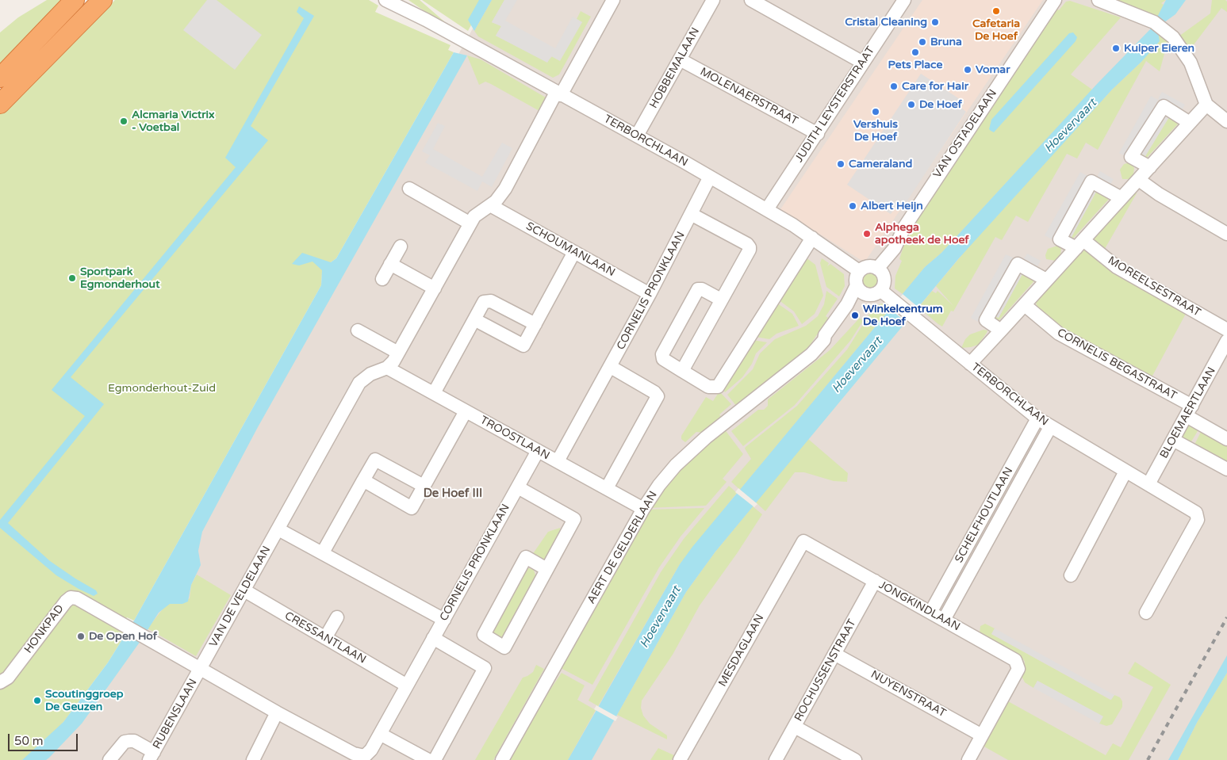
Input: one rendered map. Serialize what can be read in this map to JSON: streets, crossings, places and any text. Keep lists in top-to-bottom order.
{
  "streets": {
    "street": [
      "HOBBEMALAAN",
      "MOLENAERSTRAAT",
      "JUDITH LEYSTERSTRAAT",
      "VAN OSTADELAAN",
      "TERBORCHLAAN",
      "SCHOUMANLAAN",
      "MOREELSESTRAAT",
      "CORNELIS PRONKLAAN",
      "CORNELIS BEGASTRAAT",
      "BLOEMAERTLAAN",
      "TROOSTLAAN",
      "SCHELFHOUTLAAN",
      "AERT DE GELDERLAAN",
      "VAN DE VELDELAAN",
      "JONGKINDLAAN",
      "HONKPAD",
      "CRESSANTLAAN",
      "MESDAGLAAN",
      "ROCHUSSENSTRAAT",
      "NUYENSTRAAT",
      "RUBENSLAAN"
    ]
  },
  "crossings": [
    ["HOBBEMALAAN", "MOLENAERSTRAAT"],
    ["HOBBEMALAAN", "TERBORCHLAAN"],
    ["MOLENAERSTRAAT", "JUDITH LEYSTERSTRAAT"],
    ["JUDITH LEYSTERSTRAAT", "TERBORCHLAAN"],
    ["VAN OSTADELAAN", "TERBORCHLAAN"],
    ["VAN OSTADELAAN", "AERT DE GELDERLAAN"],
    ["TERBORCHLAAN", "CORNELIS PRONKLAAN"],
    ["TERBORCHLAAN", "BLOEMAERTLAAN"],
    ["TERBORCHLAAN", "SCHELFHOUTLAAN"],
    ["TERBORCHLAAN", "AERT DE GELDERLAAN"],
    ["SCHOUMANLAAN", "CORNELIS PRONKLAAN"],
    ["CORNELIS PRONKLAAN", "TROOSTLAAN"],
    ["CORNELIS PRONKLAAN", "CRESSANTLAAN"],
    ["CORNELIS BEGASTRAAT", "BLOEMAERTLAAN"],
    ["TROOSTLAAN", "AERT DE GELDERLAAN"],
    ["TROOSTLAAN", "VAN DE VELDELAAN"],
    ["SCHELFHOUTLAAN", "JONGKINDLAAN"],
    ["VAN DE VELDELAAN", "HONKPAD"],
    ["VAN DE VELDELAAN", "CRESSANTLAAN"],
    ["VAN DE VELDELAAN", "RUBENSLAAN"],
    ["JONGKINDLAAN", "MESDAGLAAN"],
    ["JONGKINDLAAN", "ROCHUSSENSTRAAT"],
    ["JONGKINDLAAN", "NUYENSTRAAT"],
    ["HONKPAD", "RUBENSLAAN"],
    ["ROCHUSSENSTRAAT", "NUYENSTRAAT"]
  ],
  "districts": ["De Hoef III"],
  "water": ["Hoevervaart"],
  "parks": ["Egmonderhout-Zuid"],
  "places": [
    "Cafetaria De Hoef",
    "Cristal Cleaning",
    "Bruna",
    "Kuiper Eieren",
    "Pets Place",
    "Vomar",
    "Care for Hair",
    "De Hoef",
    "Vershuis De Hoef",
    "Alcmaria Victrix - Voetbal",
    "Cameraland",
    "Albert Heijn",
    "Alphega apotheek de Hoef",
    "Sportpark Egmonderhout",
    "Winkelcentrum De Hoef",
    "De Open Hof",
    "Scoutinggroep De Geuzen"
  ],
  "scale_bar": "50 m"
}
